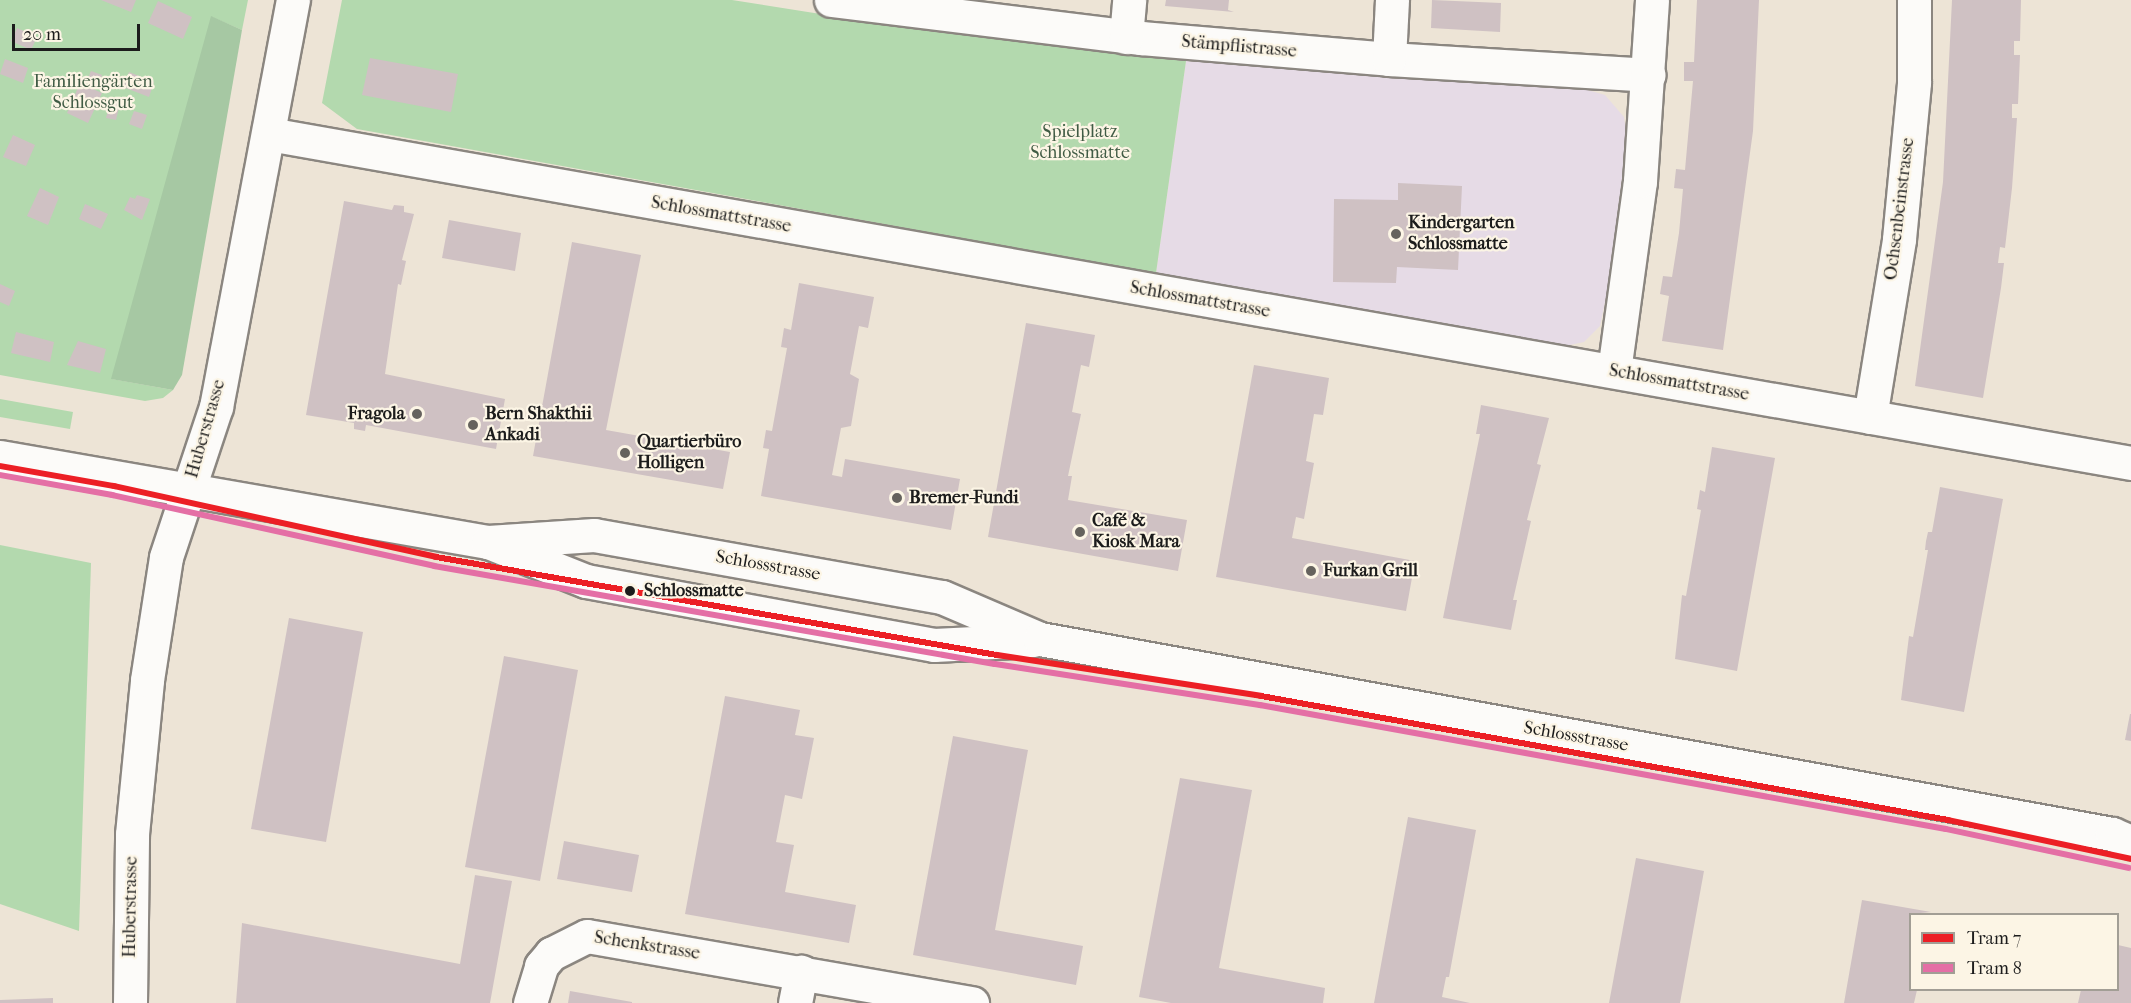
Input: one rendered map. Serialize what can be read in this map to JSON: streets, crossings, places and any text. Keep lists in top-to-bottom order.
{
  "streets": {
    "street": [
      "Stämpflistrasse",
      "Ochsenbeinstrasse",
      "Schlossmattstrasse",
      "Huberstrasse",
      "Schlossstrasse",
      "Schenkstrasse"
    ]
  },
  "crossings": [
    ["Ochsenbeinstrasse", "Schlossmattstrasse"],
    ["Schlossmattstrasse", "Huberstrasse"],
    ["Huberstrasse", "Schlossstrasse"]
  ],
  "parks": ["Familiengärten Schlossgut", "Spielplatz Schlossmatte"],
  "places": [
    "Kindergarten Schlossmatte",
    "Fragola",
    "Bern Shakthii Ankadi",
    "Quartierbüro Holligen",
    "Bremer-Fundi",
    "Café & Kiosk Mara",
    "Furkan Grill",
    "Schlossmatte"
  ],
  "lines": ["tram line 7", "tram line 8"],
  "legend": ["Tram 7", "Tram 8"],
  "scale_bar": "20 m"
}
